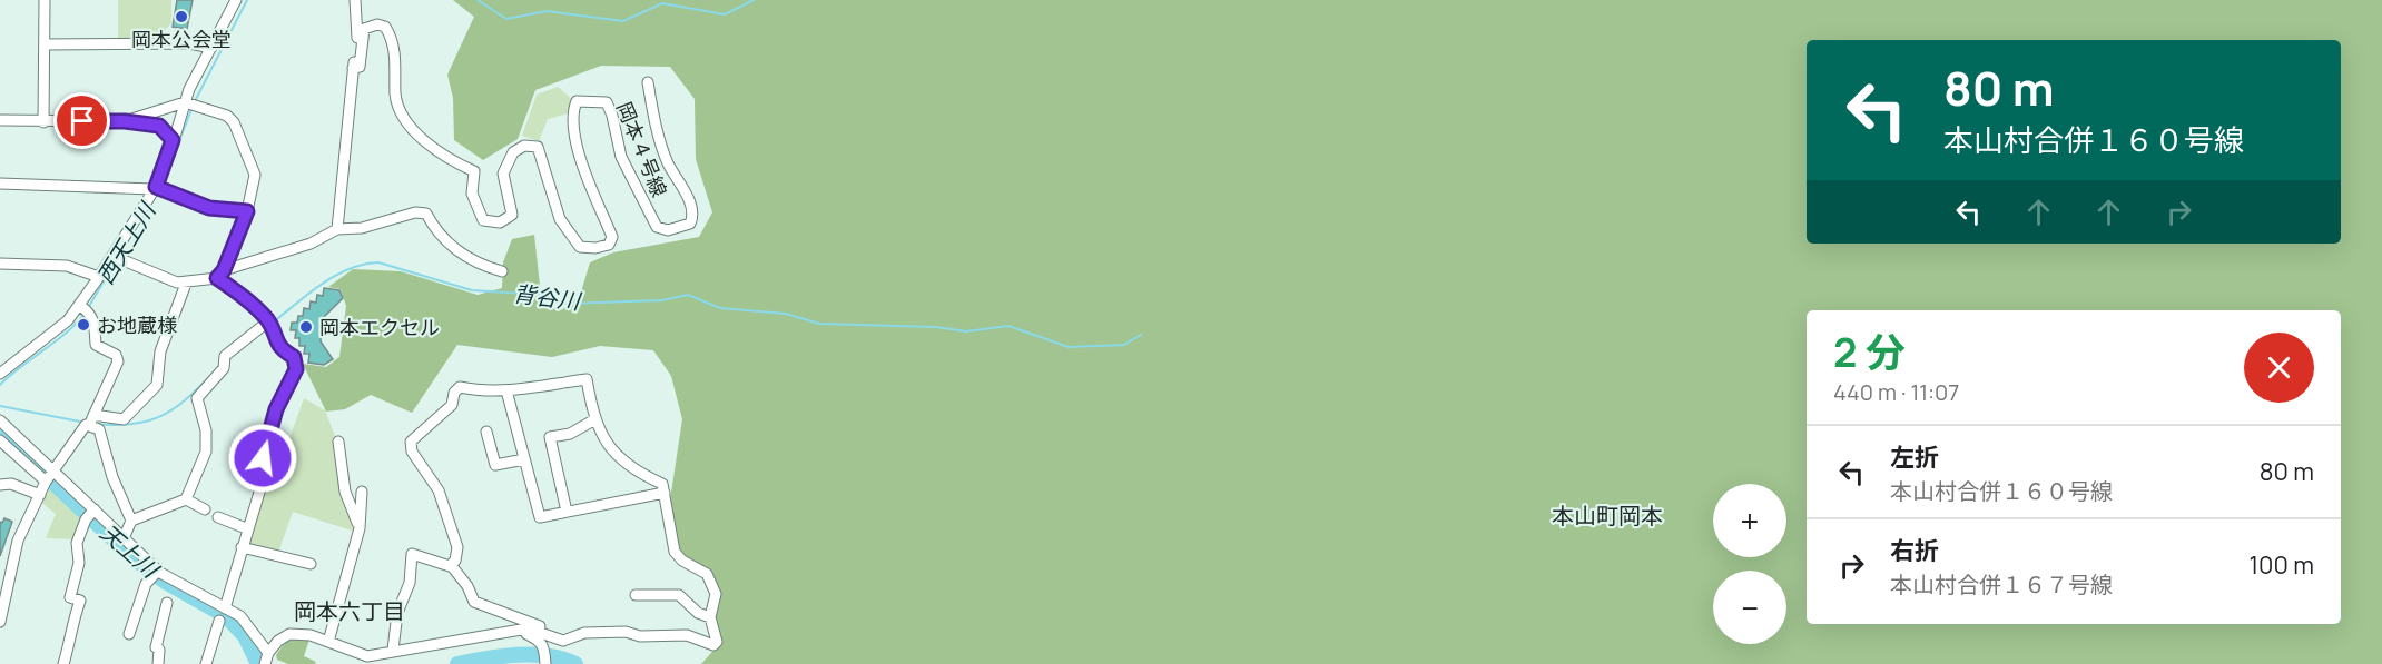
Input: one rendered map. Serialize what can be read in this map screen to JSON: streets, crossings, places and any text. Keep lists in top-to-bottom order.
{
  "streets": {
    "street": ["岡本４号線"]
  },
  "districts": ["本山町岡本", "岡本六丁目"],
  "water": ["西天上川", "背谷川", "天上川"],
  "places": ["岡本公会堂", "お地蔵様", "岡本エクセル"],
  "page": {
    "turn": ["80 m", "本山村合併１６０号線"],
    "heading": ["2 分", "440 m · 11:07"],
    "list": [
      {
        "name": "左折",
        "note": "本山村合併１６０号線",
        "value": "80 m"
      },
      {
        "name": "右折",
        "note": "本山村合併１６７号線",
        "value": "100 m"
      }
    ],
    "map_buttons": ["+", "−"]
  }
}
